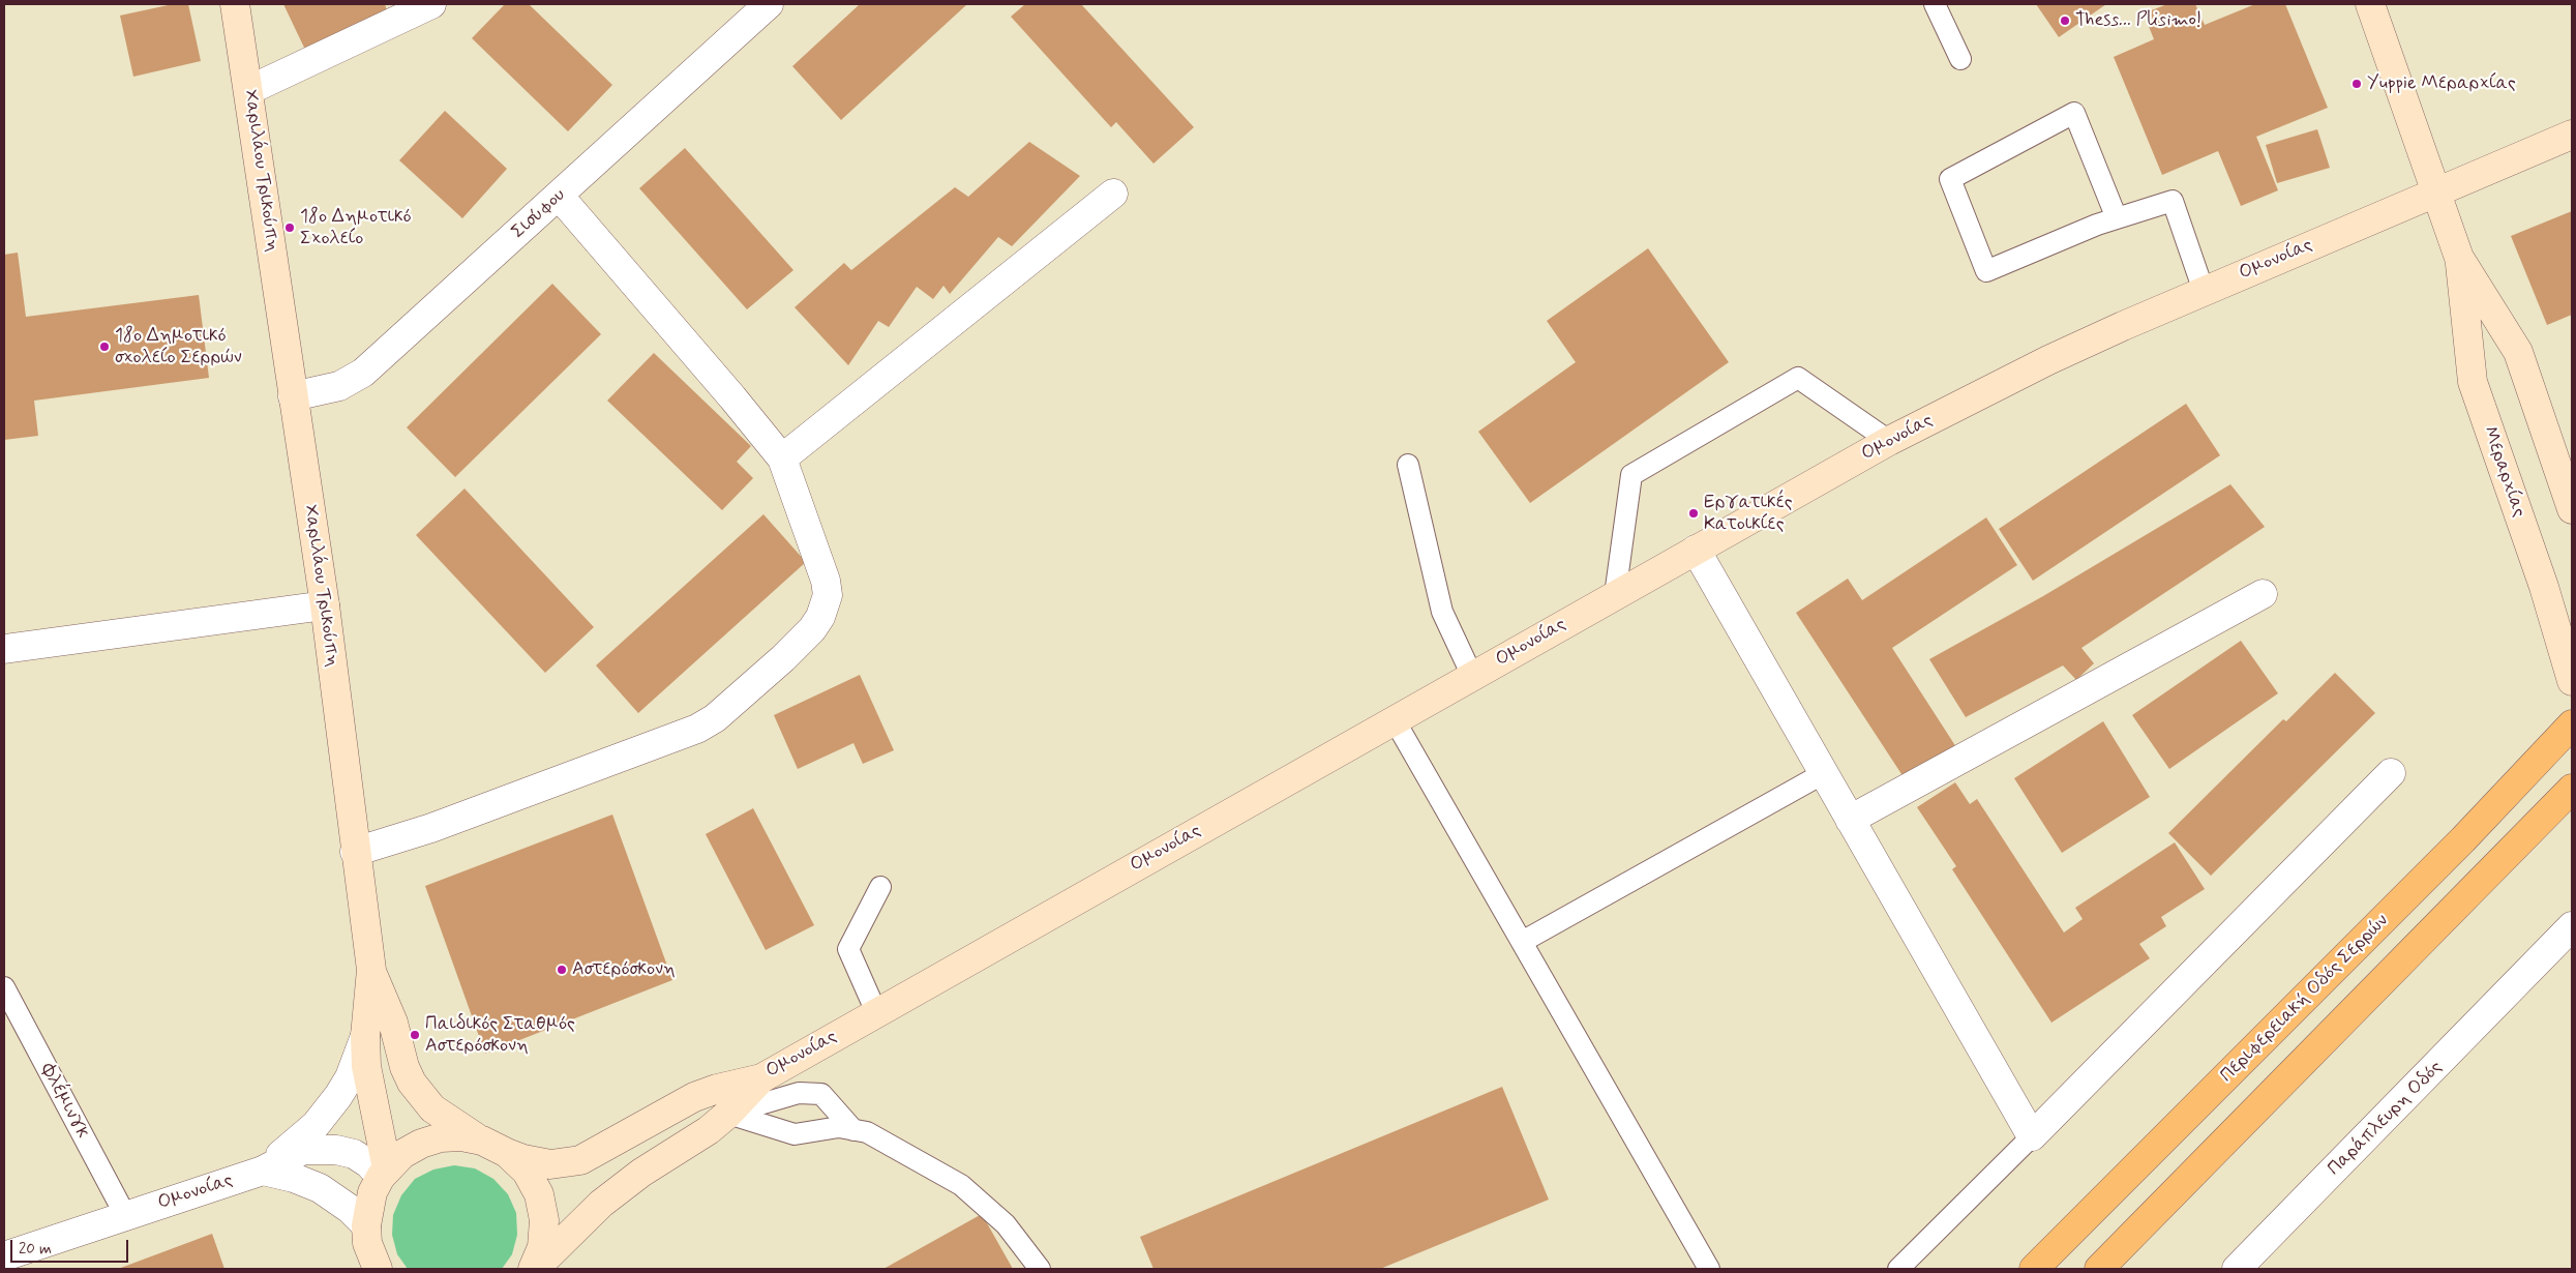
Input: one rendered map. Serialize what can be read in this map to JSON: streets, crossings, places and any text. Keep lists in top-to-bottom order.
{
  "streets": {
    "main road": ["Περιφερειακή Οδός Σερρών"],
    "street": [
      "Χαριλάου Τρικούπη",
      "Σισύφου",
      "Ομονοίας",
      "Μεραρχίας",
      "Παράπλευρη Οδός"
    ],
    "lane": ["Φλέμινγκ"]
  },
  "crossings": [
    ["Χαριλάου Τρικούπη", "Σισύφου"],
    ["Χαριλάου Τρικούπη", "Ομονοίας"],
    ["Ομονοίας", "Μεραρχίας"],
    ["Ομονοίας", "Φλέμινγκ"]
  ],
  "places": [
    "Thess… Plisimo!",
    "Yuppie Μεραρχίας",
    "18ο Δημοτικό Σχολείο",
    "18ο Δημοτικό σχολείο Σερρών",
    "Εργατικές Κατοικίες",
    "Αστερόσκονη",
    "Παιδικός Σταθμός Αστερόσκονη"
  ],
  "scale_bar": "20 m"
}
